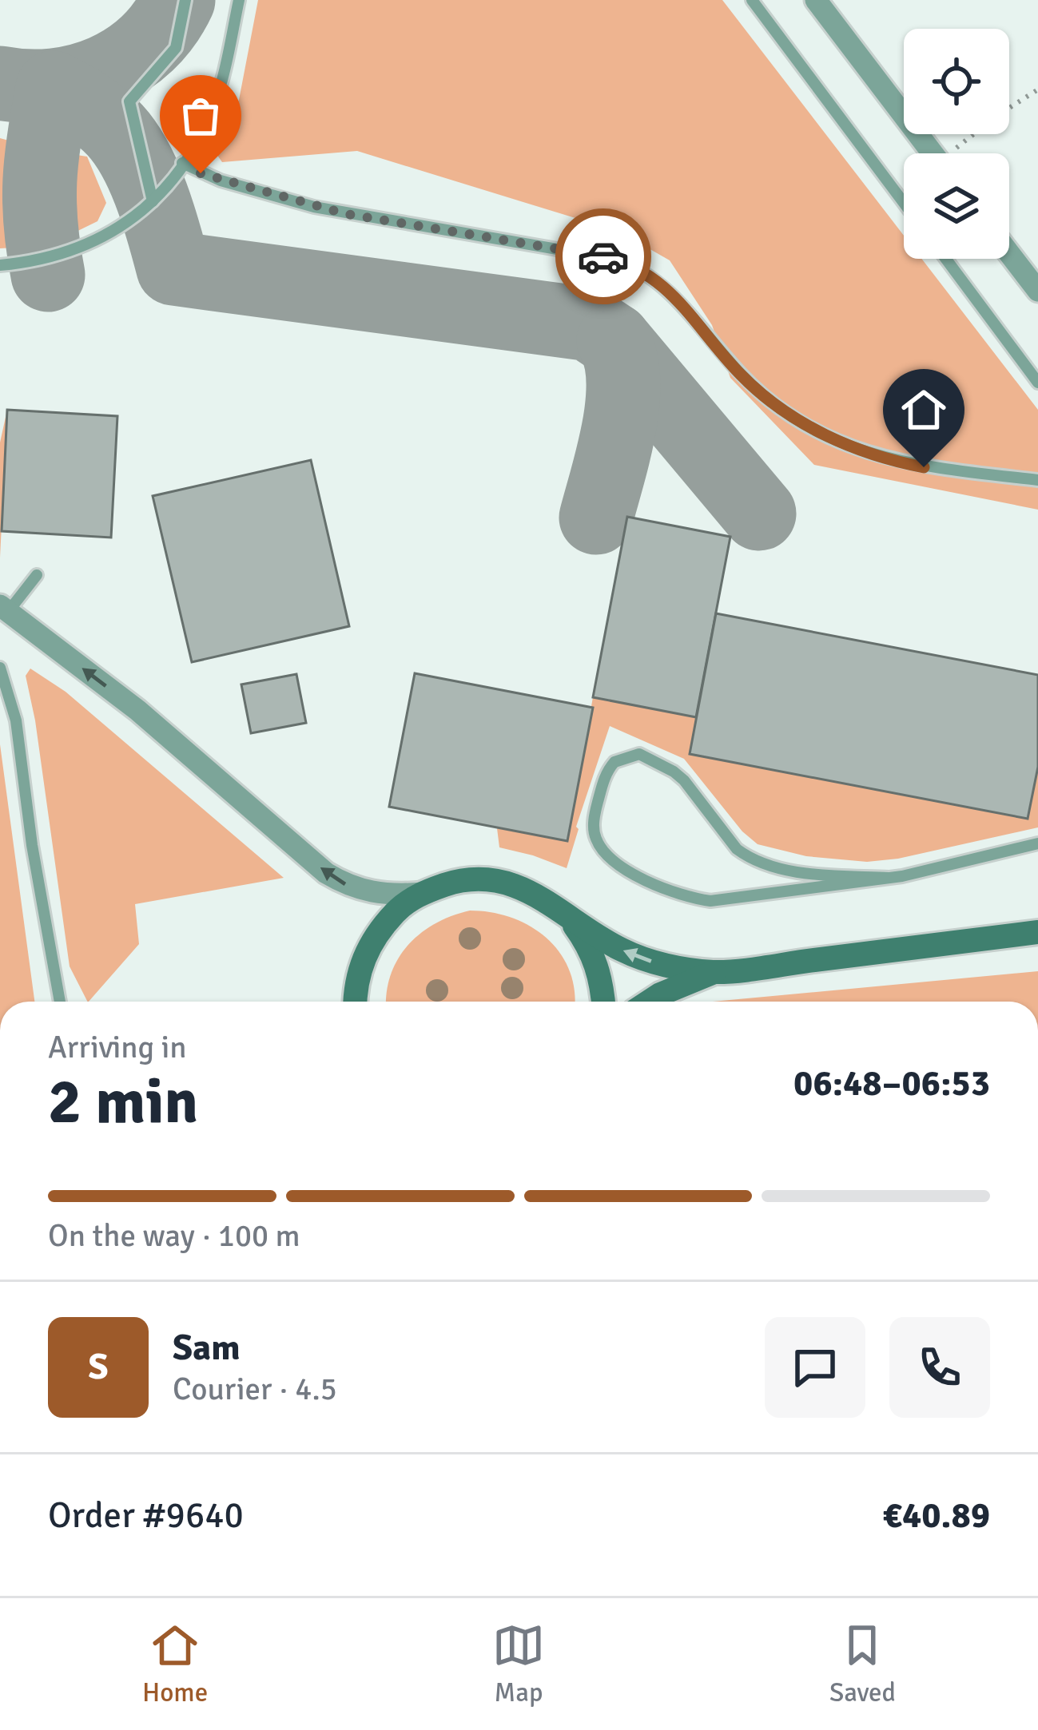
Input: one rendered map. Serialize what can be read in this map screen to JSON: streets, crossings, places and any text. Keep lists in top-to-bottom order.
{
  "page": {
    "heading": ["2 min", "Arriving in", "06:48–06:53"],
    "panel": [
      "Sam",
      "Courier · 4.5",
      "Order #9640",
      "€40.89"
    ],
    "bar": "On the way · 100 m",
    "round": "S",
    "tabs": ["Home", "Map", "Saved"]
  }
}
